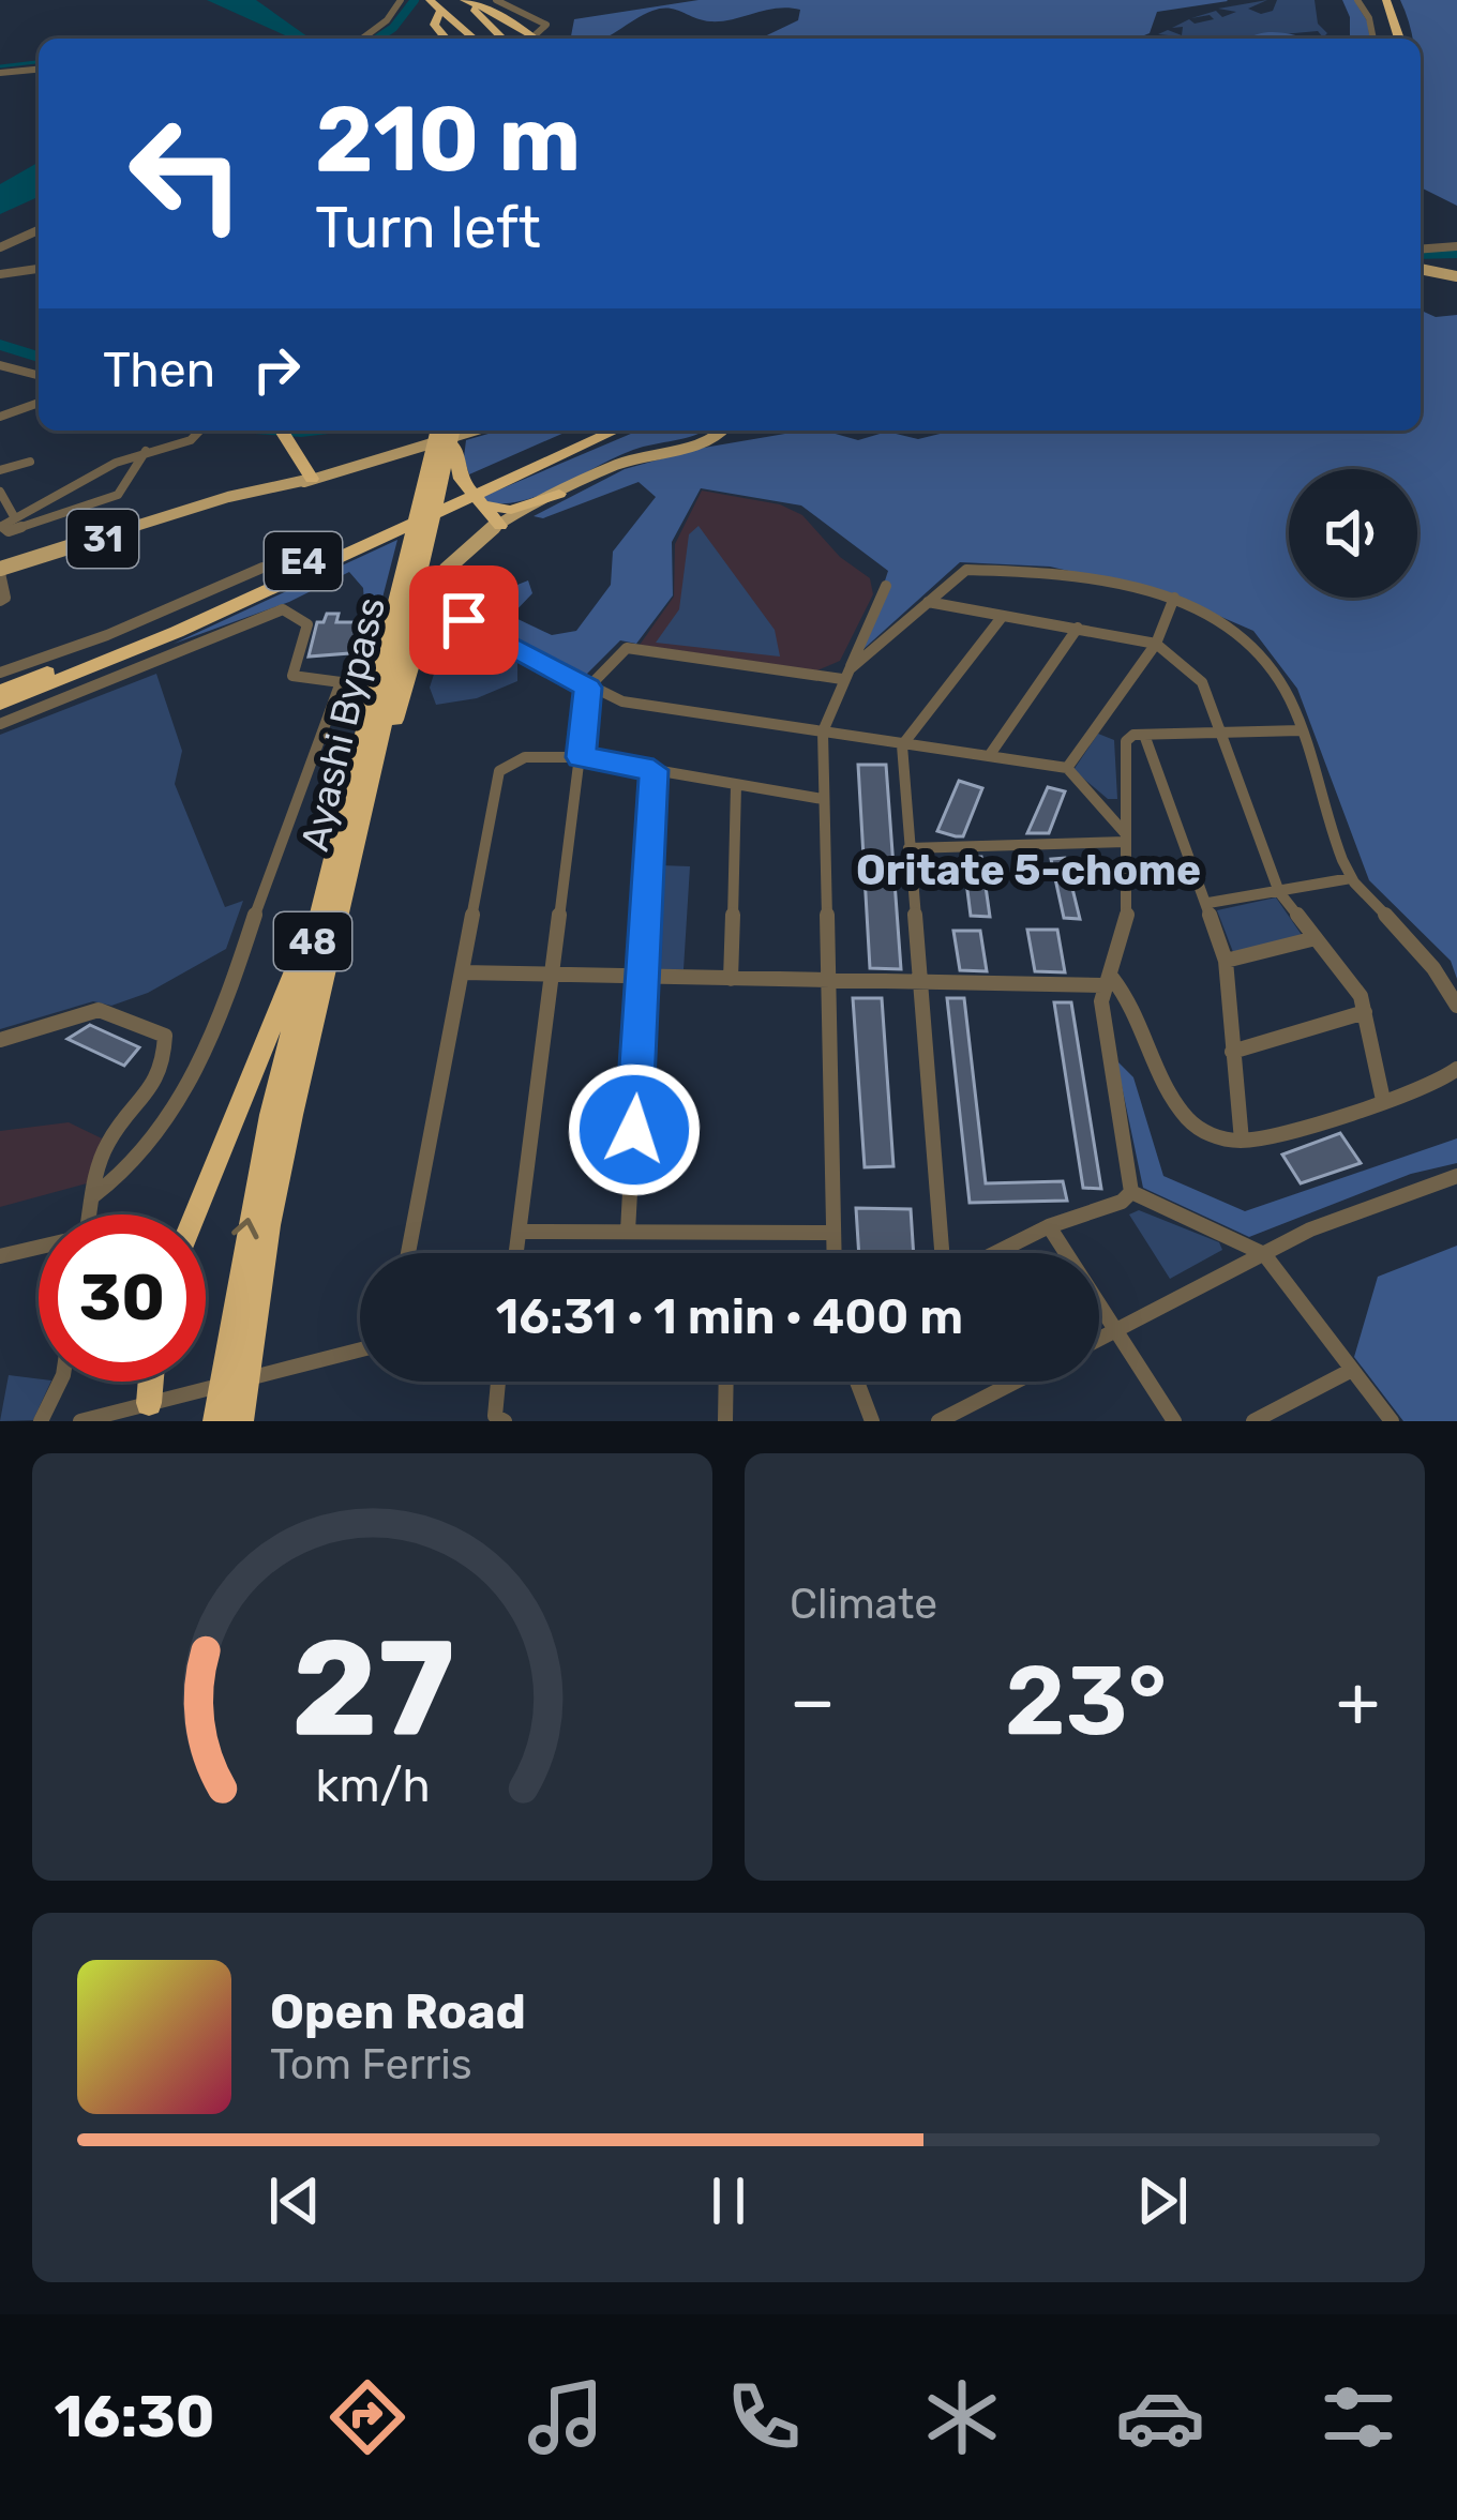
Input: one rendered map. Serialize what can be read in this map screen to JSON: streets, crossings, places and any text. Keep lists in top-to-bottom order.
{
  "streets": {
    "highway": ["E4", "Ayashi Bypass", "48"],
    "main road": ["31"]
  },
  "districts": ["Oritate 5-chome"],
  "page": {
    "turn": ["210 m", "Turn left"],
    "then": "Then",
    "limit": "30",
    "trip": "16:31 · 1 min · 400 m",
    "tile": "Climate",
    "heat": ["−", "23°", "+"],
    "song": ["Open Road", "Tom Ferris"],
    "tabs": "16:30",
    "gauge": ["27", "km/h"]
  }
}
